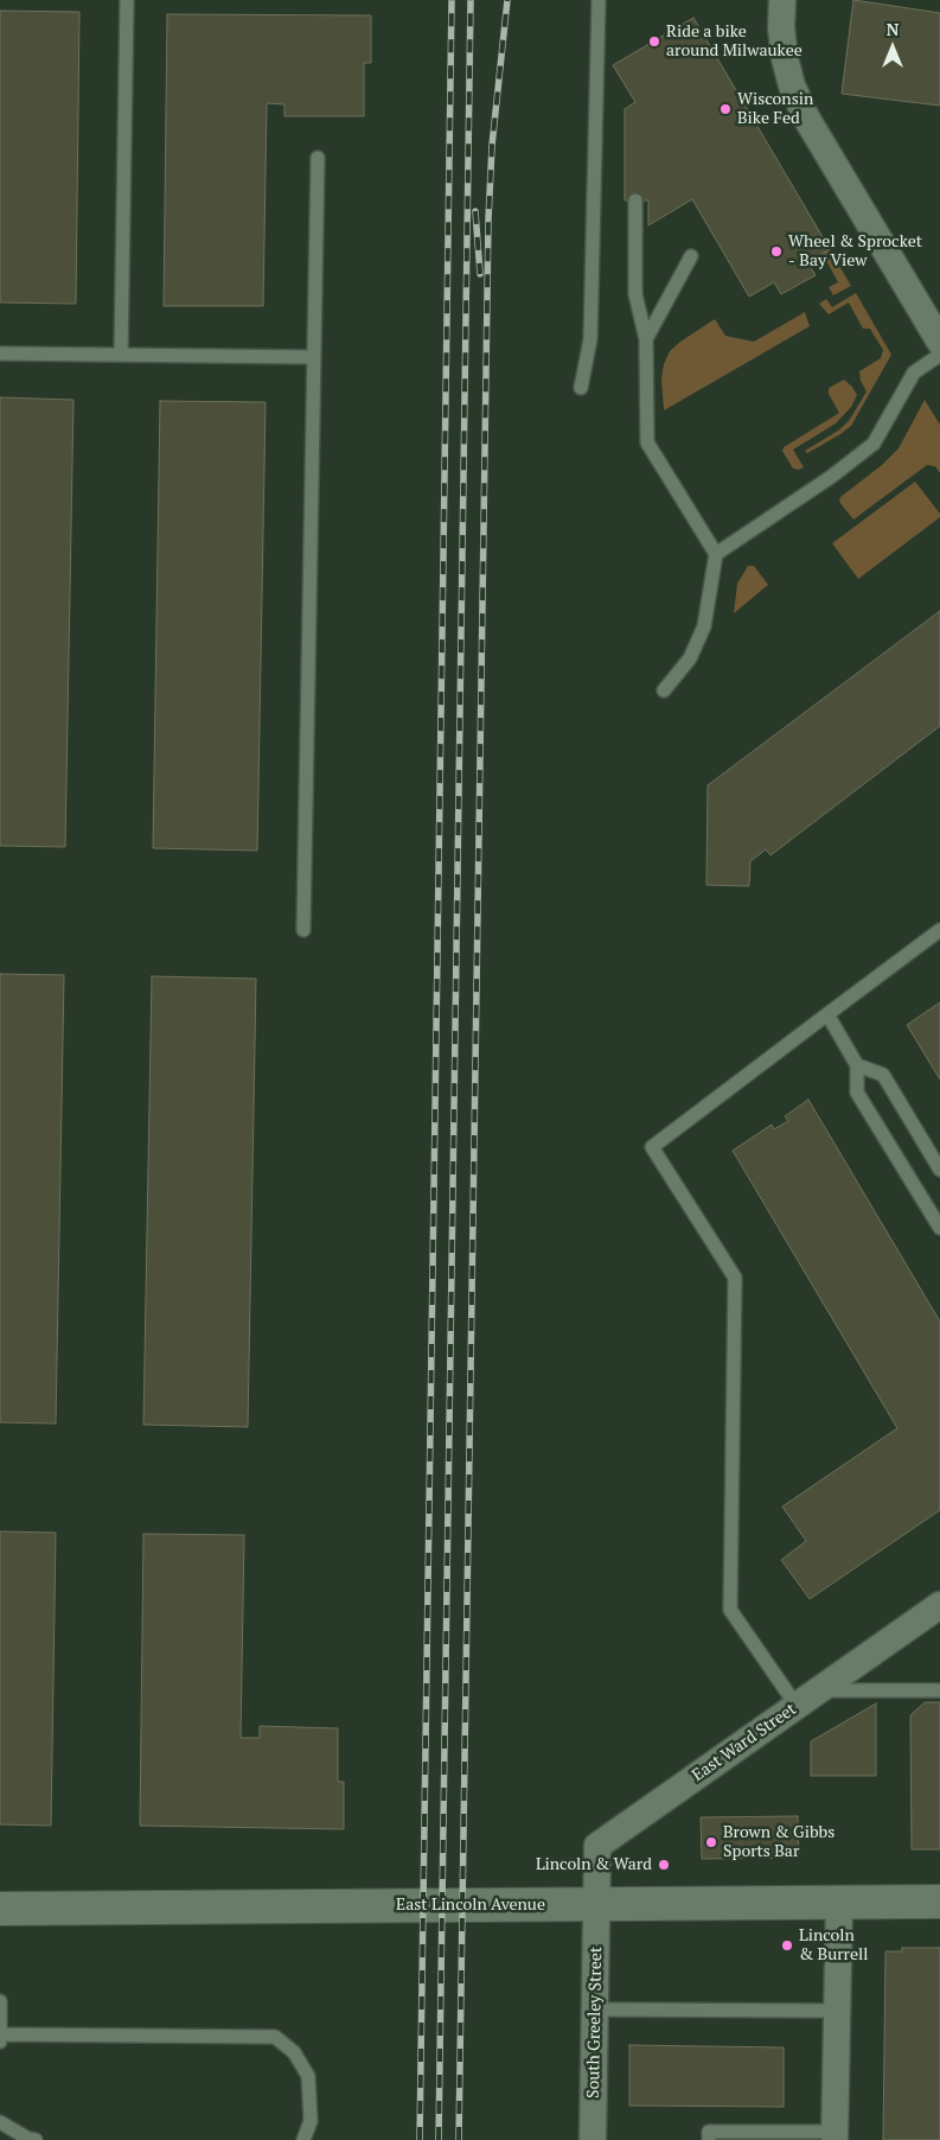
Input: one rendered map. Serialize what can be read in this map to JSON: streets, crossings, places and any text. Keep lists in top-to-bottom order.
{
  "streets": {
    "street": ["East Ward Street", "East Lincoln Avenue", "South Greeley Street"]
  },
  "crossings": [
    ["East Ward Street", "East Lincoln Avenue"],
    ["East Ward Street", "South Greeley Street"],
    ["East Lincoln Avenue", "South Greeley Street"]
  ],
  "places": [
    "Ride a bike around Milwaukee",
    "Wisconsin Bike Fed",
    "Wheel & Sprocket - Bay View",
    "Brown & Gibbs Sports Bar",
    "Lincoln & Ward",
    "Lincoln & Burrell"
  ],
  "north": "top"
}
